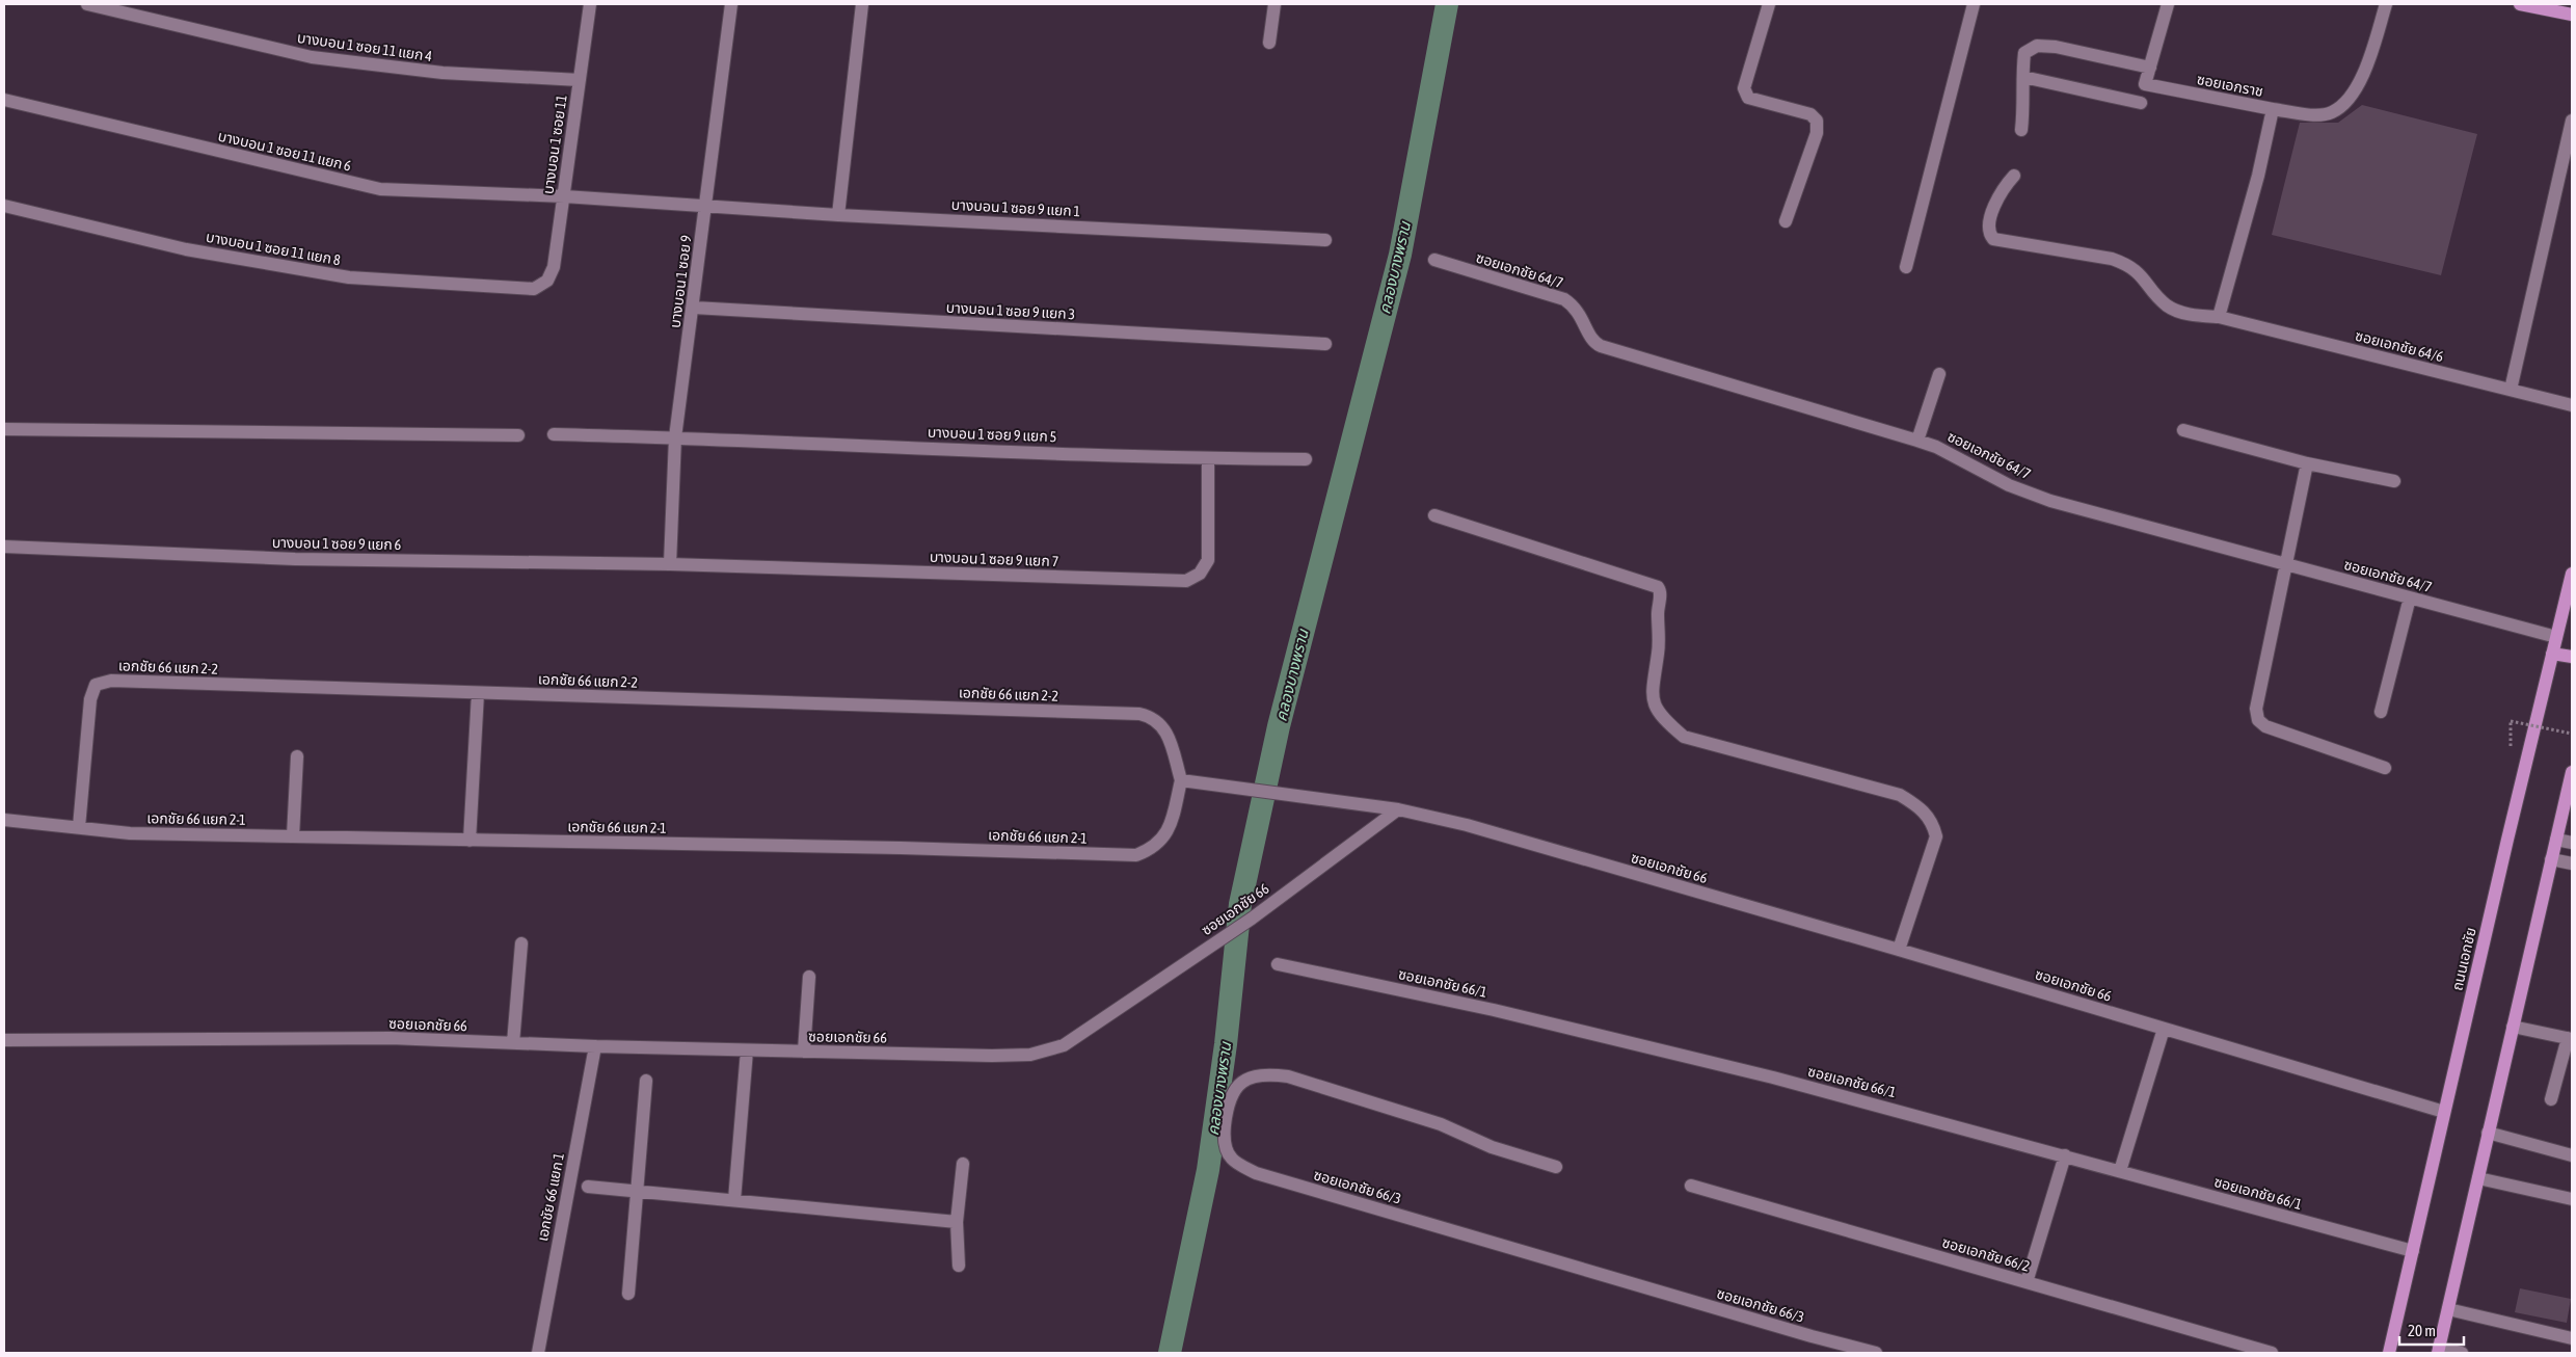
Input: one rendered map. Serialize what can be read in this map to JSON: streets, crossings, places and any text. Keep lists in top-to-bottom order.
{
  "streets": {
    "main road": ["ถนนเอกชัย"],
    "street": [
      "บางบอน 1 ซอย 11 แยก 4",
      "ซอยเอกราช",
      "บางบอน 1 ซอย 11",
      "บางบอน 1 ซอย 11 แยก 6",
      "บางบอน 1 ซอย 9 แยก 1",
      "บางบอน 1 ซอย 11 แยก 8",
      "ซอยเอกชัย 64/7",
      "บางบอน 1 ซอย 9",
      "บางบอน 1 ซอย 9 แยก 3",
      "ซอยเอกชัย 64/6",
      "บางบอน 1 ซอย 9 แยก 5",
      "บางบอน 1 ซอย 9 แยก 6",
      "บางบอน 1 ซอย 9 แยก 7",
      "เอกชัย 66 แยก 2-2",
      "เอกชัย 66 แยก 2-1",
      "ซอยเอกชัย 66",
      "ซอยเอกชัย 66/1",
      "ซอยเอกชัย 66/3",
      "เอกชัย 66 แยก 1",
      "ซอยเอกชัย 66/2"
    ]
  },
  "crossings": [
    ["บางบอน 1 ซอย 11 แยก 4", "บางบอน 1 ซอย 11"],
    ["ซอยเอกราช", "ซอยเอกชัย 64/6"],
    ["บางบอน 1 ซอย 11", "บางบอน 1 ซอย 11 แยก 6"],
    ["บางบอน 1 ซอย 11", "บางบอน 1 ซอย 11 แยก 8"],
    ["บางบอน 1 ซอย 11 แยก 6", "บางบอน 1 ซอย 9 แยก 1"],
    ["บางบอน 1 ซอย 11 แยก 6", "บางบอน 1 ซอย 9"],
    ["บางบอน 1 ซอย 9 แยก 1", "บางบอน 1 ซอย 9"],
    ["ซอยเอกชัย 64/7", "ถนนเอกชัย"],
    ["บางบอน 1 ซอย 9", "บางบอน 1 ซอย 9 แยก 3"],
    ["บางบอน 1 ซอย 9", "บางบอน 1 ซอย 9 แยก 5"],
    ["บางบอน 1 ซอย 9", "บางบอน 1 ซอย 9 แยก 6"],
    ["บางบอน 1 ซอย 9", "บางบอน 1 ซอย 9 แยก 7"],
    ["บางบอน 1 ซอย 9 แยก 5", "บางบอน 1 ซอย 9 แยก 7"],
    ["บางบอน 1 ซอย 9 แยก 6", "บางบอน 1 ซอย 9 แยก 7"],
    ["เอกชัย 66 แยก 2-2", "เอกชัย 66 แยก 2-1"],
    ["ซอยเอกชัย 66", "ถนนเอกชัย"],
    ["ซอยเอกชัย 66", "เอกชัย 66 แยก 1"],
    ["ถนนเอกชัย", "ซอยเอกชัย 66/1"]
  ],
  "water": ["คลองบางพราน"],
  "scale_bar": "20 m"
}
